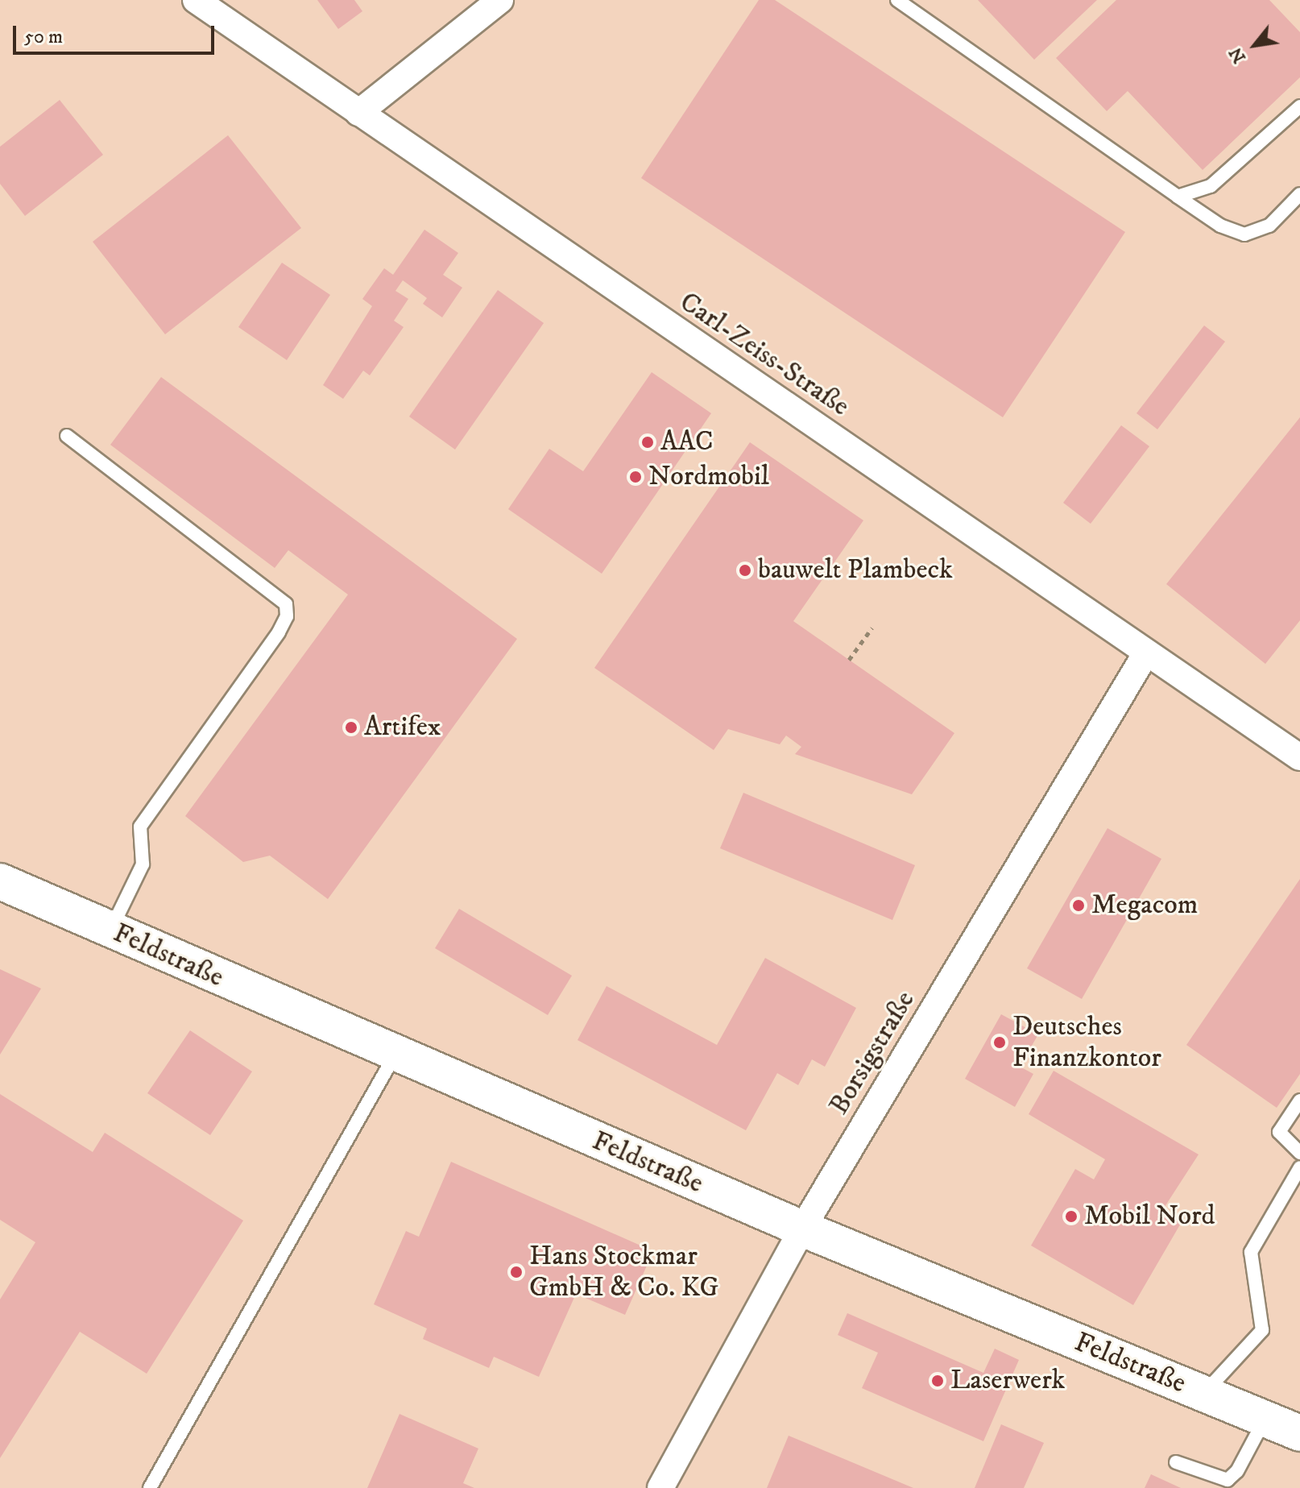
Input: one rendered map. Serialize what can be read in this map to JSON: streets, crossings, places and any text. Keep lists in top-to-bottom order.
{
  "streets": {
    "street": ["Carl-Zeiss-Straße", "Feldstraße", "Borsigstraße"]
  },
  "crossings": [
    ["Carl-Zeiss-Straße", "Borsigstraße"],
    ["Feldstraße", "Borsigstraße"]
  ],
  "places": [
    "AAC",
    "Nordmobil",
    "bauwelt Plambeck",
    "Artifex",
    "Megacom",
    "Deutsches Finanzkontor",
    "Mobil Nord",
    "Hans Stockmar GmbH & Co. KG",
    "Laserwerk"
  ],
  "scale_bar": "50 m",
  "north": "bottom left"
}
